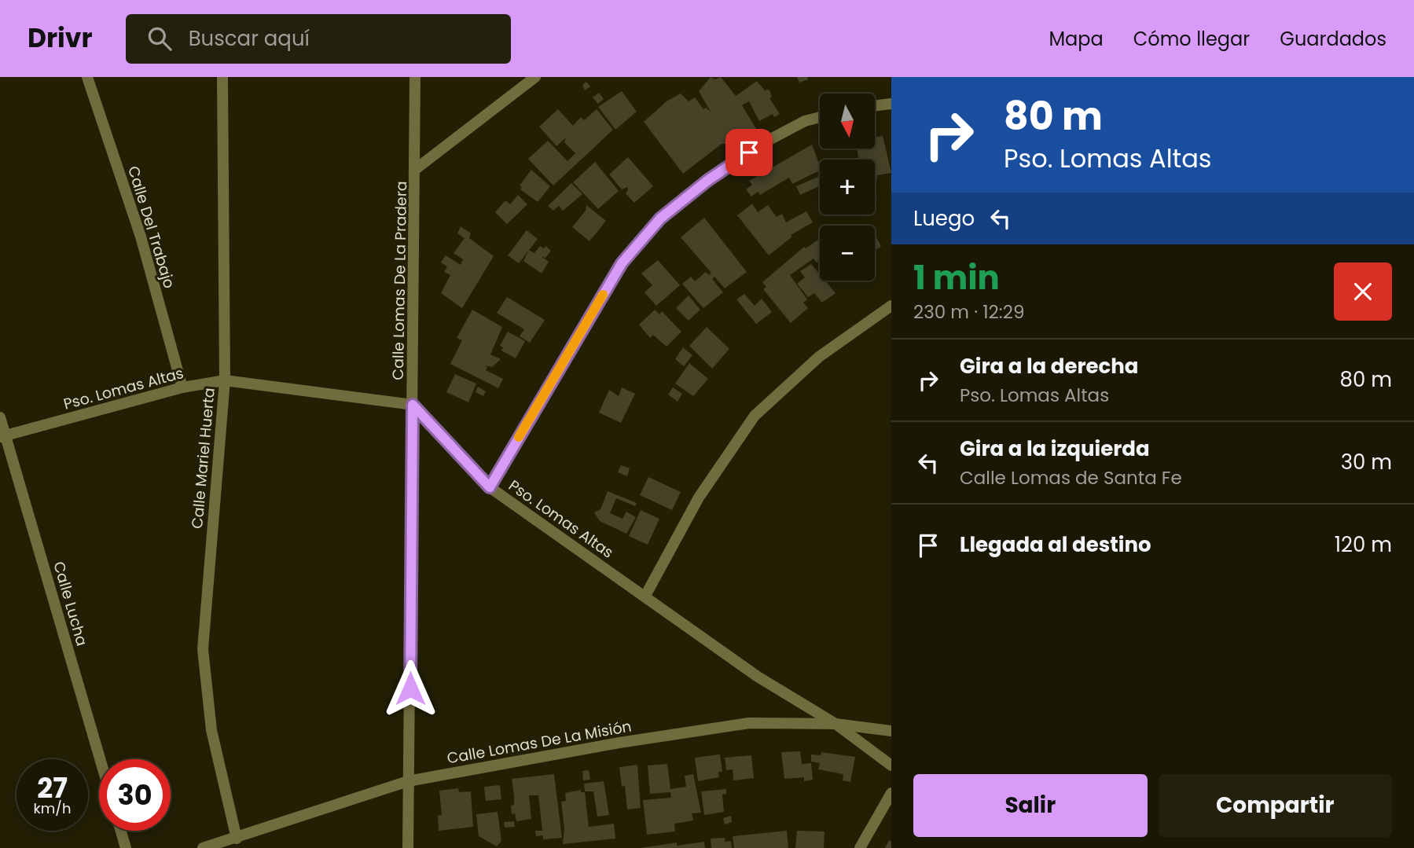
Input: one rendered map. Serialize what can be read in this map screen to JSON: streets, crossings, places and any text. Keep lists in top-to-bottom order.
{
  "streets": {
    "street": [
      "Calle Del Trabajo",
      "Calle Lomas De La Pradera",
      "Pso. Lomas Altas",
      "Calle Mariel Huerta",
      "Calle Lucha",
      "Calle Lomas De La Misión"
    ]
  },
  "crossings": [
    ["Calle Del Trabajo", "Pso. Lomas Altas"],
    ["Calle Lomas De La Pradera", "Pso. Lomas Altas"],
    ["Calle Lomas De La Pradera", "Calle Lomas De La Misión"],
    ["Pso. Lomas Altas", "Calle Mariel Huerta"],
    ["Pso. Lomas Altas", "Calle Lucha"],
    ["Pso. Lomas Altas", "Calle Lomas De La Misión"],
    ["Calle Mariel Huerta", "Calle Lomas De La Misión"]
  ],
  "north": "bottom",
  "page": {
    "header": "Drivr",
    "search": "Buscar aquí",
    "nav": ["Mapa", "Cómo llegar", "Guardados"],
    "turn": ["80 m", "Pso. Lomas Altas"],
    "map_buttons": ["+", "−"],
    "then": "Luego",
    "heading": ["1 min", "230 m · 12:29"],
    "list": [
      {
        "name": "Gira a la derecha",
        "note": "Pso. Lomas Altas",
        "value": "80 m"
      },
      {
        "name": "Gira a la izquierda",
        "note": "Calle Lomas de Santa Fe",
        "value": "30 m"
      },
      {
        "name": "Llegada al destino",
        "value": "120 m"
      }
    ],
    "speed": "27 km/h",
    "limit": "30",
    "buttons": ["Salir", "Compartir"]
  }
}
